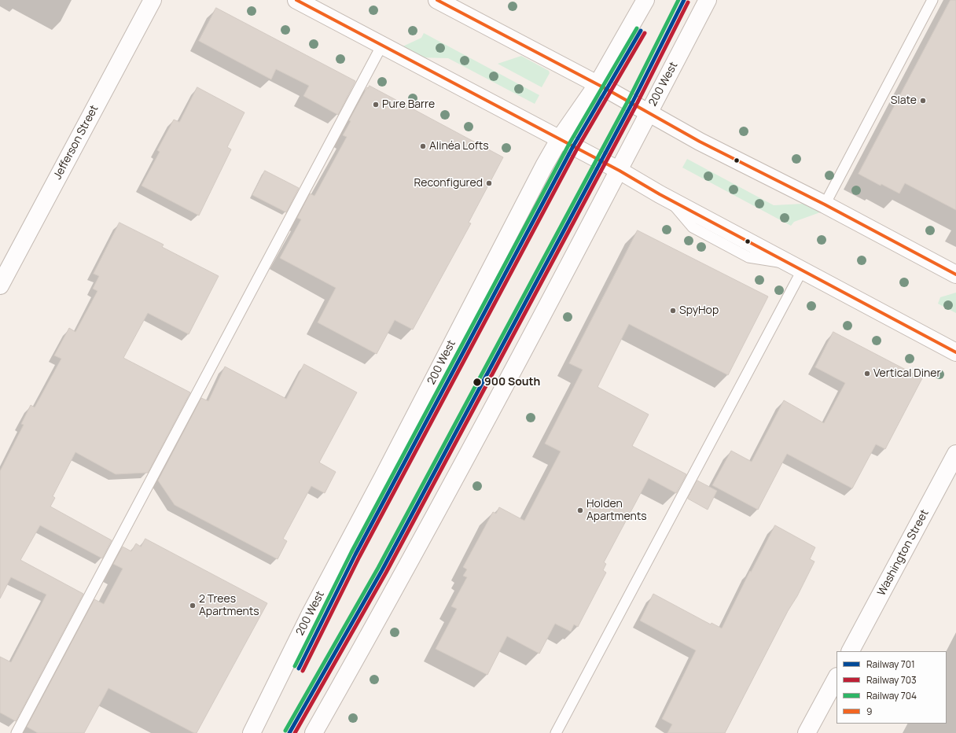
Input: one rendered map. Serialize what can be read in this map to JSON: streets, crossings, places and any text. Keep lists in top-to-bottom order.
{
  "streets": {
    "street": ["200 West", "Jefferson Street", "Washington Street"]
  },
  "places": [
    "Slate",
    "Pure Barre",
    "Alinéa Lofts",
    "Reconfigured",
    "SpyHop",
    "Vertical Diner",
    "900 South",
    "Holden Apartments",
    "2 Trees Apartments"
  ],
  "lines": [
    "rail line 701",
    "rail line 704",
    "transit line 9",
    "rail line 703"
  ],
  "legend": [
    "Railway 701",
    "Railway 703",
    "Railway 704",
    "9"
  ]
}
